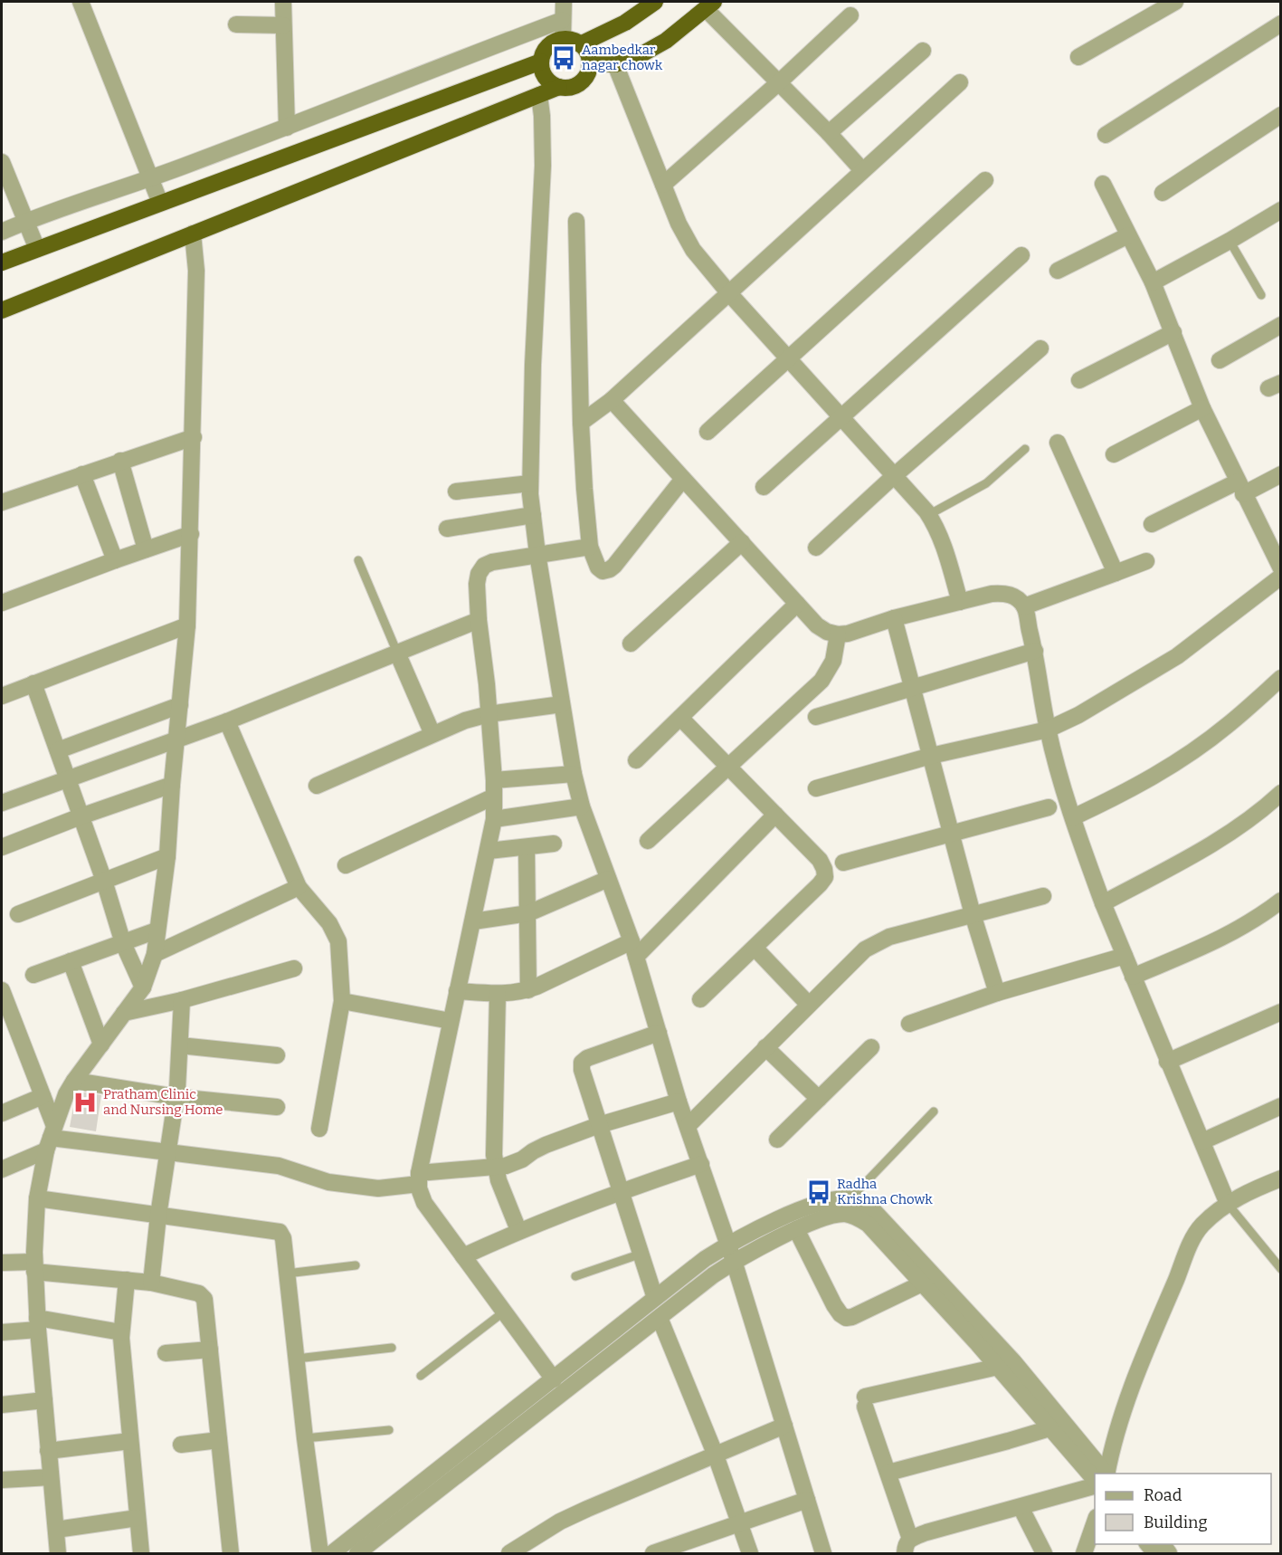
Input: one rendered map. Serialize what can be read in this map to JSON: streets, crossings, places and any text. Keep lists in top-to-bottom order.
{
  "places": {
    "bus stop": ["Aambedkar nagar chowk", "Radha Krishna Chowk"],
    "hospital": ["Pratham Clinic and Nursing Home"]
  },
  "legend": ["Road", "Building"]
}
